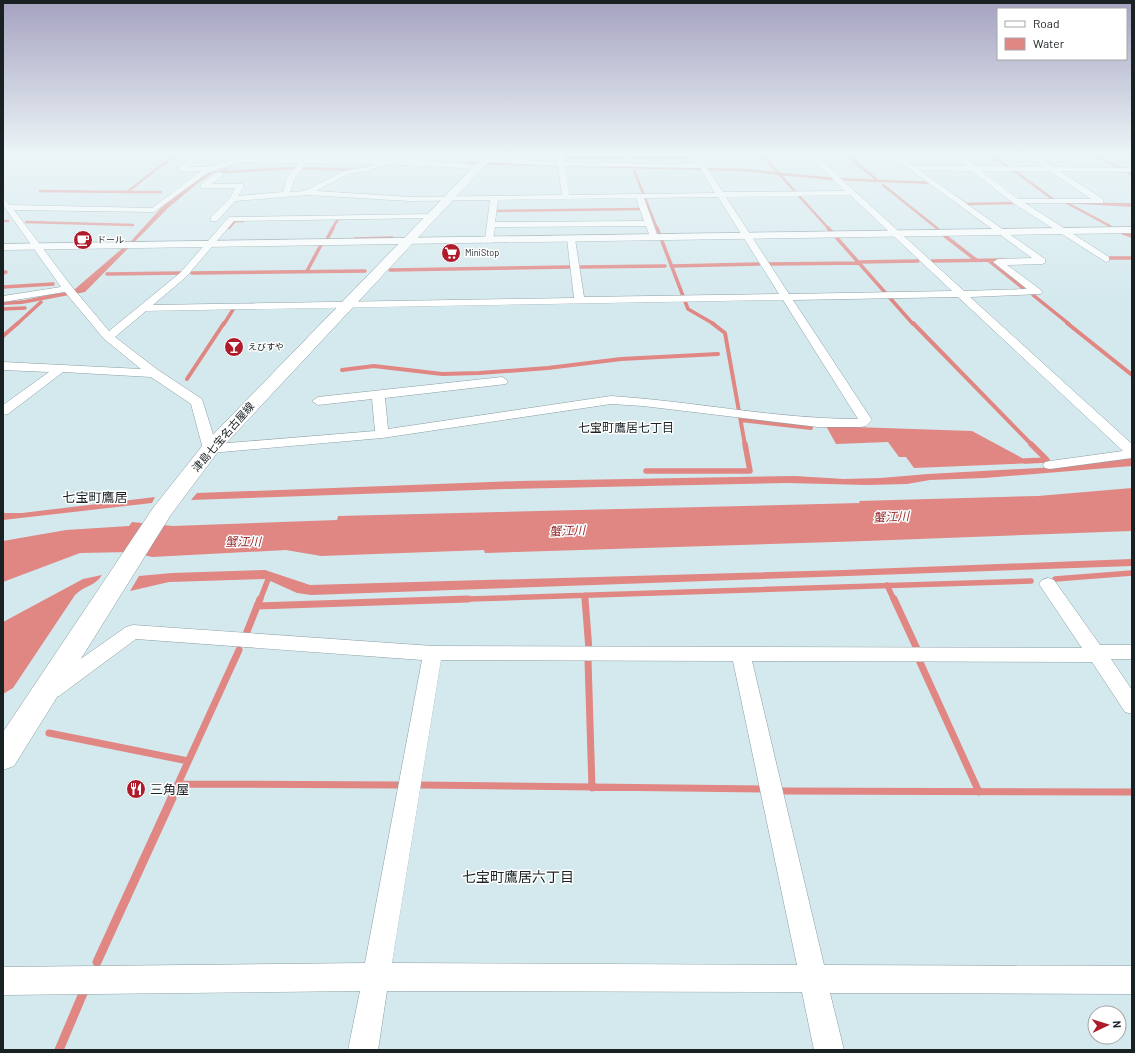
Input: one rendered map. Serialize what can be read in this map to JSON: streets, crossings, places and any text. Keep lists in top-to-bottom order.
{
  "streets": {
    "main road": ["津島七宝名古屋線"]
  },
  "districts": ["七宝町鷹居七丁目", "七宝町鷹居", "七宝町鷹居六丁目"],
  "water": ["蟹江川"],
  "places": {
    "cafe": ["ドール"],
    "supermarket": ["MiniStop"],
    "bar": ["えびすや"],
    "restaurant": ["三角屋"]
  },
  "legend": ["Road", "Water"],
  "north": "right"
}
